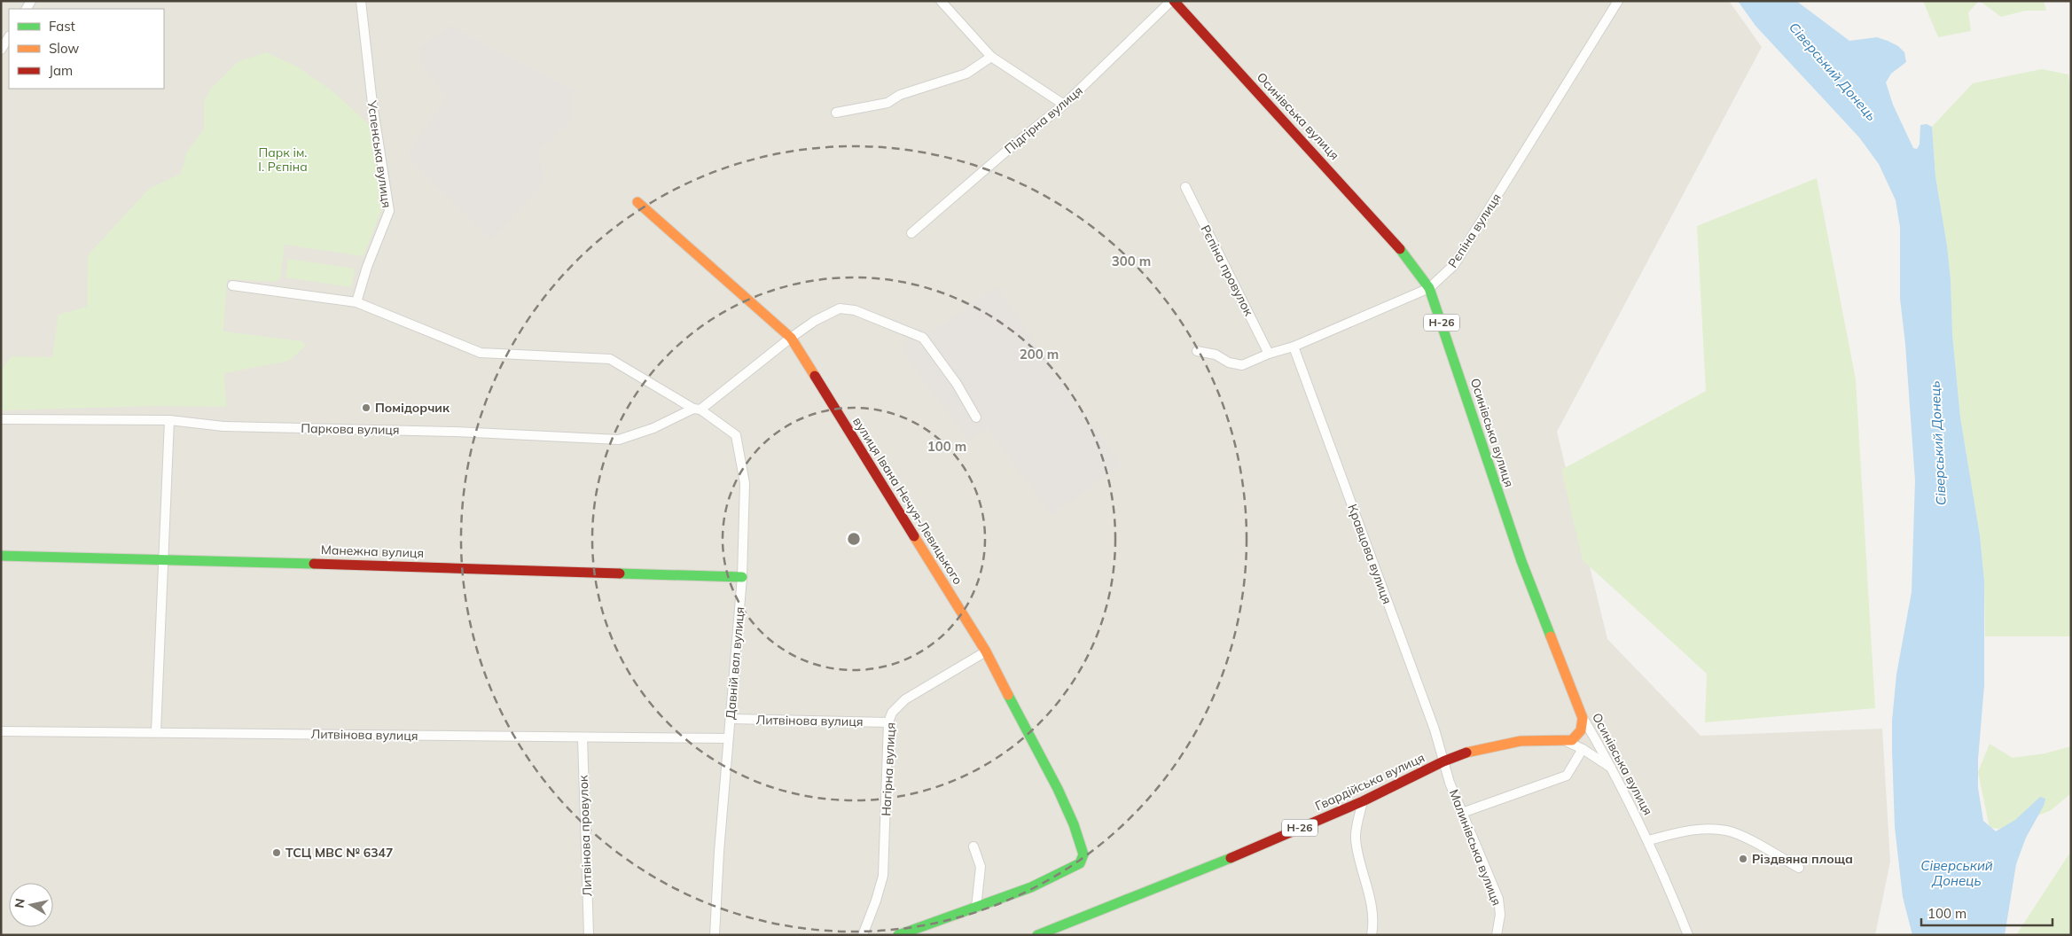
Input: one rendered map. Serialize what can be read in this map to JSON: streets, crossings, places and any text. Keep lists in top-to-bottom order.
{
  "streets": {
    "street": [
      "Осинівська вулиця",
      "Підгірна вулиця",
      "Успенська вулиця",
      "Рєпіна вулиця",
      "Рєпіна провулок",
      "Н-26",
      "Паркова вулиця",
      "вулиця Івана Нечуя-Левицького",
      "Манежна вулиця",
      "Кравцова вулиця",
      "Давній вал вулиця",
      "Литвінова вулиця",
      "Нагірна вулиця",
      "Гвардійська вулиця",
      "Литвінова провулок",
      "Малинівська вулиця"
    ]
  },
  "crossings": [
    ["Осинівська вулиця", "Підгірна вулиця"],
    ["Осинівська вулиця", "Рєпіна вулиця"],
    ["Успенська вулиця", "Давній вал вулиця"],
    ["Рєпіна вулиця", "Рєпіна провулок"],
    ["Рєпіна вулиця", "Кравцова вулиця"],
    ["Паркова вулиця", "вулиця Івана Нечуя-Левицького"],
    ["Паркова вулиця", "Давній вал вулиця"],
    ["вулиця Івана Нечуя-Левицького", "Нагірна вулиця"],
    ["Манежна вулиця", "Давній вал вулиця"],
    ["Кравцова вулиця", "Гвардійська вулиця"],
    ["Кравцова вулиця", "Малинівська вулиця"],
    ["Давній вал вулиця", "Литвінова вулиця"],
    ["Литвінова вулиця", "Нагірна вулиця"],
    ["Литвінова вулиця", "Литвінова провулок"],
    ["Гвардійська вулиця", "Малинівська вулиця"]
  ],
  "water": ["Сіверський Донець"],
  "parks": ["Парк ім. І. Рєпіна"],
  "places": ["Помідорчик", "ТСЦ МВС № 6347", "Різдвяна площа"],
  "legend": ["Fast", "Slow", "Jam"],
  "scale_bar": "100 m",
  "north": "left",
  "rings": ["300 m", "200 m", "100 m"]
}
